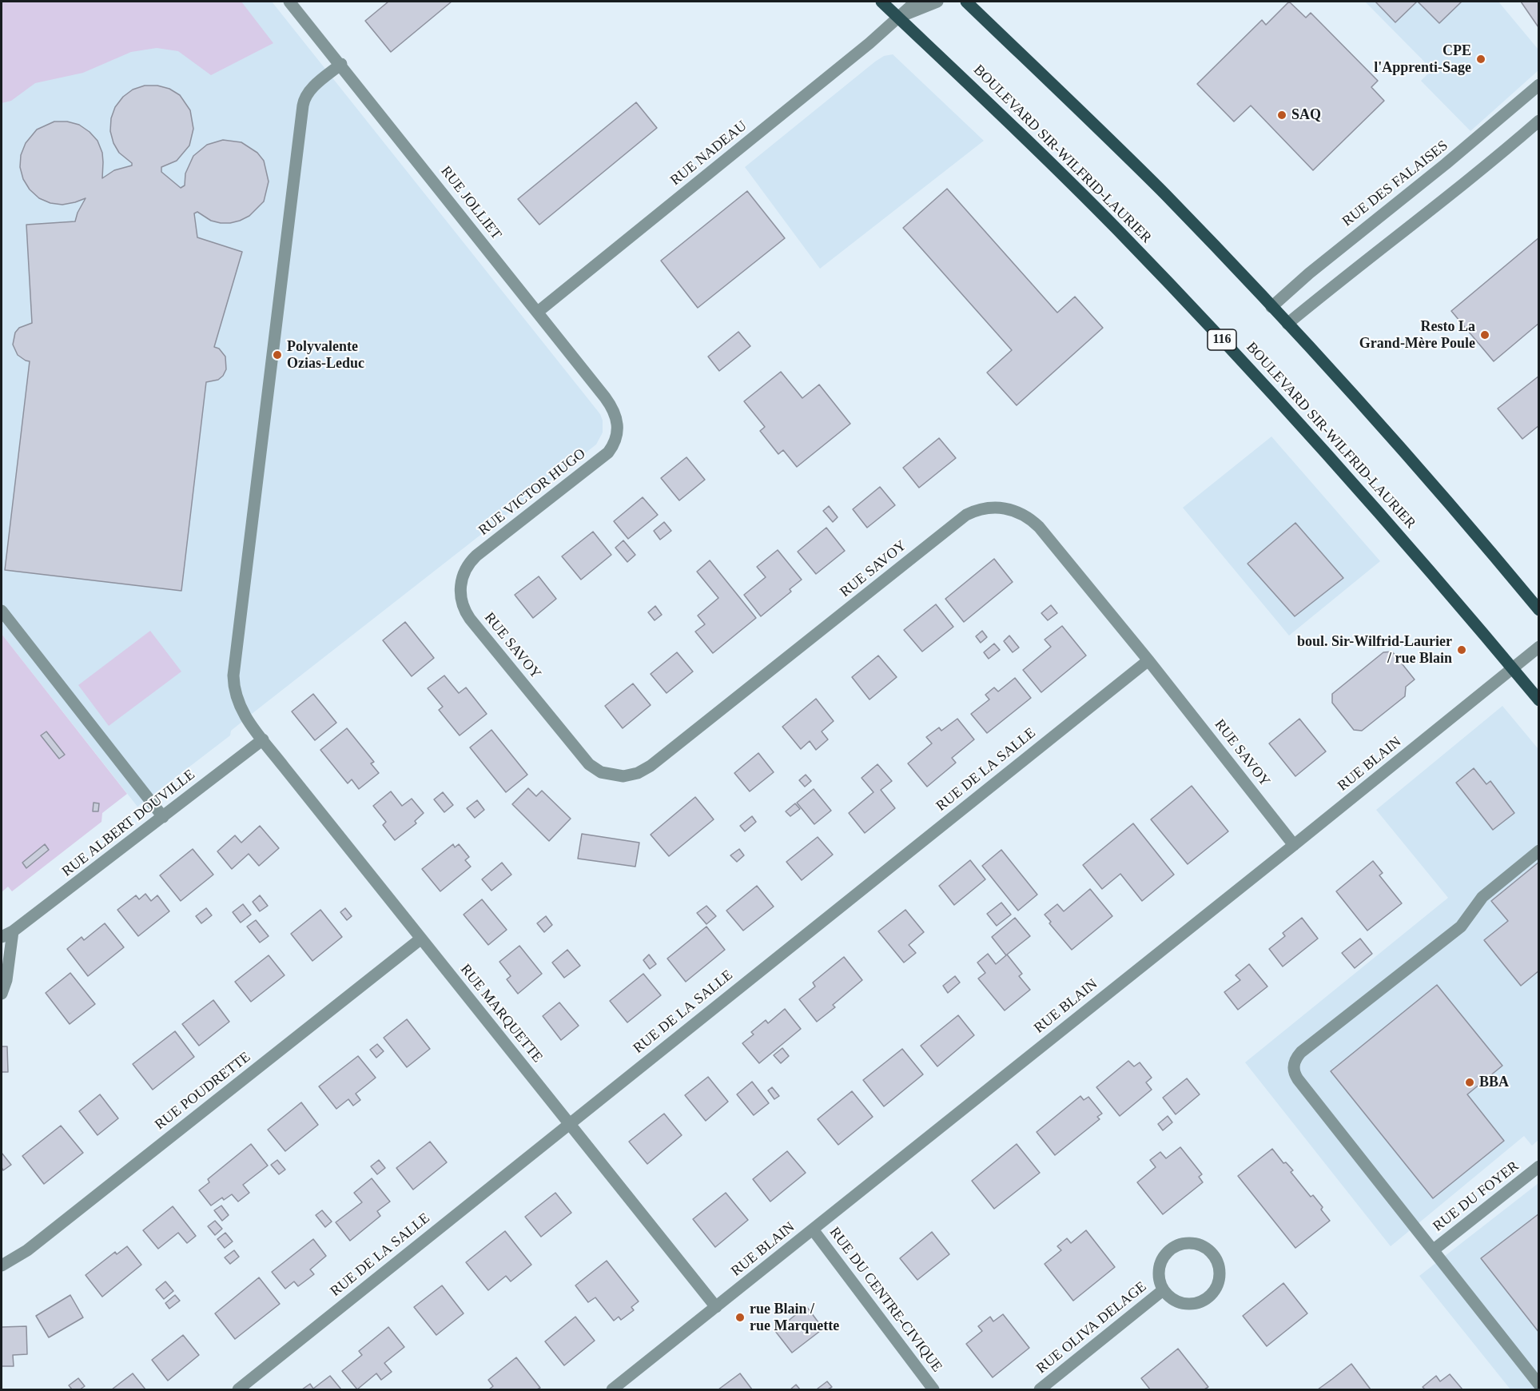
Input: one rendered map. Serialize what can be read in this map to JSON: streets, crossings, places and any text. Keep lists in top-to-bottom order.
{
  "streets": {
    "main road": ["BOULEVARD SIR-WILFRID-LAURIER", "116"],
    "street": [
      "RUE NADEAU",
      "RUE DES FALAISES",
      "RUE JOLLIET",
      "RUE VICTOR HUGO",
      "RUE SAVOY",
      "RUE BLAIN",
      "RUE DE LA SALLE",
      "RUE ALBERT DOUVILLE",
      "RUE MARQUETTE",
      "RUE POUDRETTE",
      "RUE DU FOYER",
      "RUE DU CENTRE-CIVIQUE",
      "RUE OLIVA DELAGE"
    ]
  },
  "crossings": [
    ["RUE NADEAU", "BOULEVARD SIR-WILFRID-LAURIER"],
    ["RUE NADEAU", "RUE JOLLIET"],
    ["BOULEVARD SIR-WILFRID-LAURIER", "RUE BLAIN"],
    ["RUE JOLLIET", "RUE VICTOR HUGO"],
    ["RUE JOLLIET", "RUE MARQUETTE"],
    ["RUE VICTOR HUGO", "RUE SAVOY"],
    ["RUE SAVOY", "RUE BLAIN"],
    ["RUE SAVOY", "RUE DE LA SALLE"],
    ["RUE BLAIN", "RUE MARQUETTE"],
    ["RUE BLAIN", "RUE DU CENTRE-CIVIQUE"],
    ["RUE DE LA SALLE", "RUE MARQUETTE"],
    ["RUE ALBERT DOUVILLE", "RUE MARQUETTE"],
    ["RUE MARQUETTE", "RUE POUDRETTE"]
  ],
  "places": [
    "CPE l'Apprenti-Sage",
    "SAQ",
    "Resto La Grand-Mère Poule",
    "Polyvalente Ozias-Leduc",
    "boul. Sir-Wilfrid-Laurier / rue Blain",
    "BBA",
    "rue Blain / rue Marquette"
  ]
}
